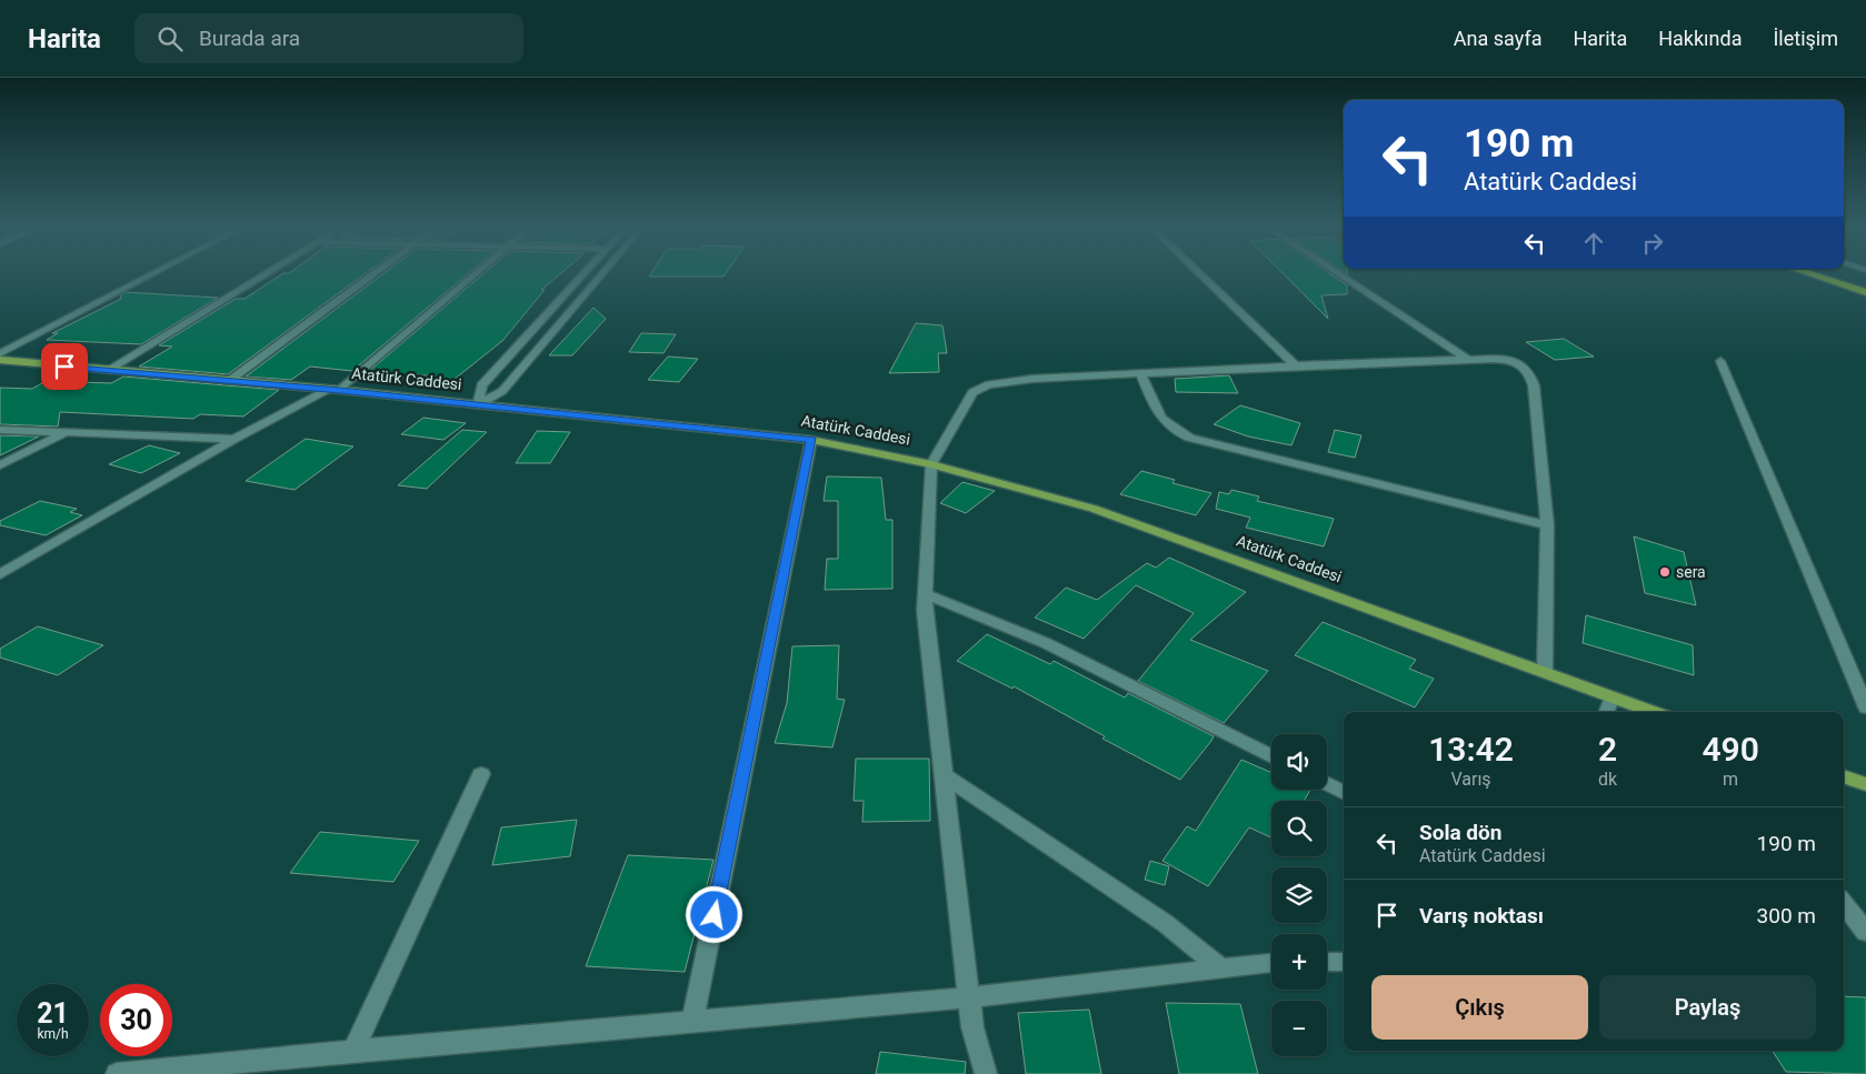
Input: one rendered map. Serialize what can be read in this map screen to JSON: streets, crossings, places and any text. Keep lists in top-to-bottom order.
{
  "streets": {
    "main road": ["Atatürk Caddesi"]
  },
  "places": ["sera"],
  "page": {
    "header": "Harita",
    "search": "Burada ara",
    "nav": [
      "Ana sayfa",
      "Harita",
      "Hakkında",
      "İletişim"
    ],
    "turn": ["190 m", "Atatürk Caddesi"],
    "eta": [
      "13:42",
      "Varış",
      "2",
      "dk",
      "490",
      "m"
    ],
    "map_buttons": ["+", "−"],
    "list": [
      {
        "name": "Sola dön",
        "note": "Atatürk Caddesi",
        "value": "190 m"
      },
      {
        "name": "Varış noktası",
        "value": "300 m"
      }
    ],
    "buttons": ["Çıkış", "Paylaş"],
    "speed": "21 km/h",
    "limit": "30"
  }
}
